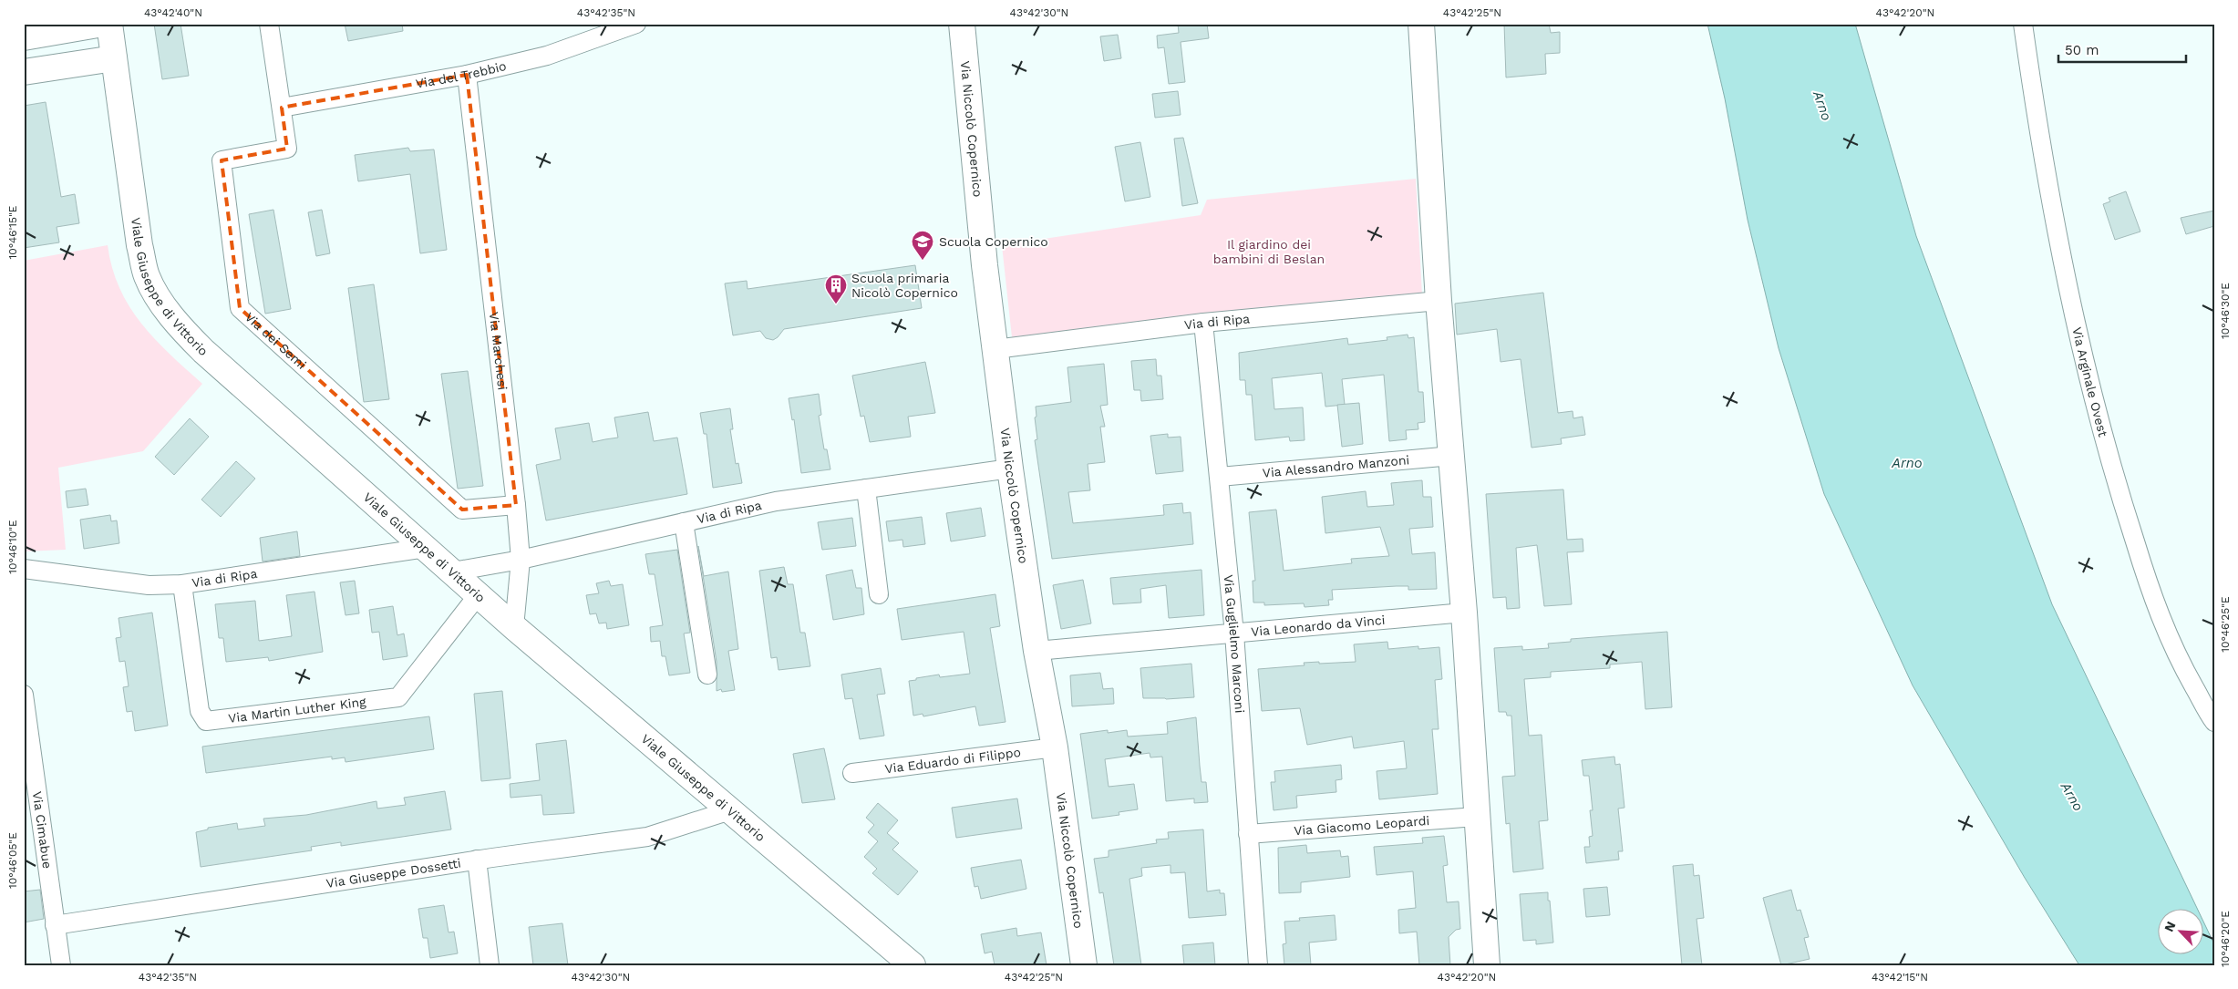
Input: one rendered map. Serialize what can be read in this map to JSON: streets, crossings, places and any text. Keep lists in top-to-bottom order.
{
  "streets": {
    "main road": ["Via Niccolò Copernico", "Viale Giuseppe di Vittorio"],
    "street": [
      "Via del Trebbio",
      "Via di Ripa",
      "Via dei Semi",
      "Via Marchesi",
      "Via Arginale Ovest",
      "Via Alessandro Manzoni",
      "Via Leonardo da Vinci",
      "Via Guglielmo Marconi",
      "Via Martin Luther King",
      "Via Eduardo di Filippo",
      "Via Giacomo Leopardi",
      "Via Cimabue",
      "Via Giuseppe Dossetti"
    ]
  },
  "crossings": [
    ["Via del Trebbio", "Via dei Semi"],
    ["Via del Trebbio", "Via Marchesi"],
    ["Via Niccolò Copernico", "Via di Ripa"],
    ["Via Niccolò Copernico", "Via Leonardo da Vinci"],
    ["Via Niccolò Copernico", "Via Eduardo di Filippo"],
    ["Viale Giuseppe di Vittorio", "Via di Ripa"],
    ["Viale Giuseppe di Vittorio", "Via Marchesi"],
    ["Viale Giuseppe di Vittorio", "Via Martin Luther King"],
    ["Viale Giuseppe di Vittorio", "Via Giuseppe Dossetti"],
    ["Via di Ripa", "Via Marchesi"],
    ["Via di Ripa", "Via Guglielmo Marconi"],
    ["Via di Ripa", "Via Martin Luther King"],
    ["Via dei Semi", "Via Marchesi"],
    ["Via Alessandro Manzoni", "Via Guglielmo Marconi"],
    ["Via Leonardo da Vinci", "Via Guglielmo Marconi"],
    ["Via Guglielmo Marconi", "Via Giacomo Leopardi"],
    ["Via Cimabue", "Via Giuseppe Dossetti"]
  ],
  "water": ["Arno"],
  "parks": ["Il giardino dei bambini di Beslan"],
  "places": {
    "school or university": ["Scuola Copernico"],
    "building": ["Scuola primaria Nicolò Copernico"]
  },
  "scale_bar": "50 m",
  "north": "top left",
  "coordinates": [
    "43°42'40\"N",
    "43°42'35\"N",
    "43°42'30\"N",
    "43°42'25\"N",
    "43°42'20\"N",
    "10°46'15\"E",
    "10°46'30\"E",
    "10°46'10\"E",
    "10°46'25\"E",
    "10°46'05\"E",
    "10°46'20\"E",
    "43°42'15\"N"
  ]
}
